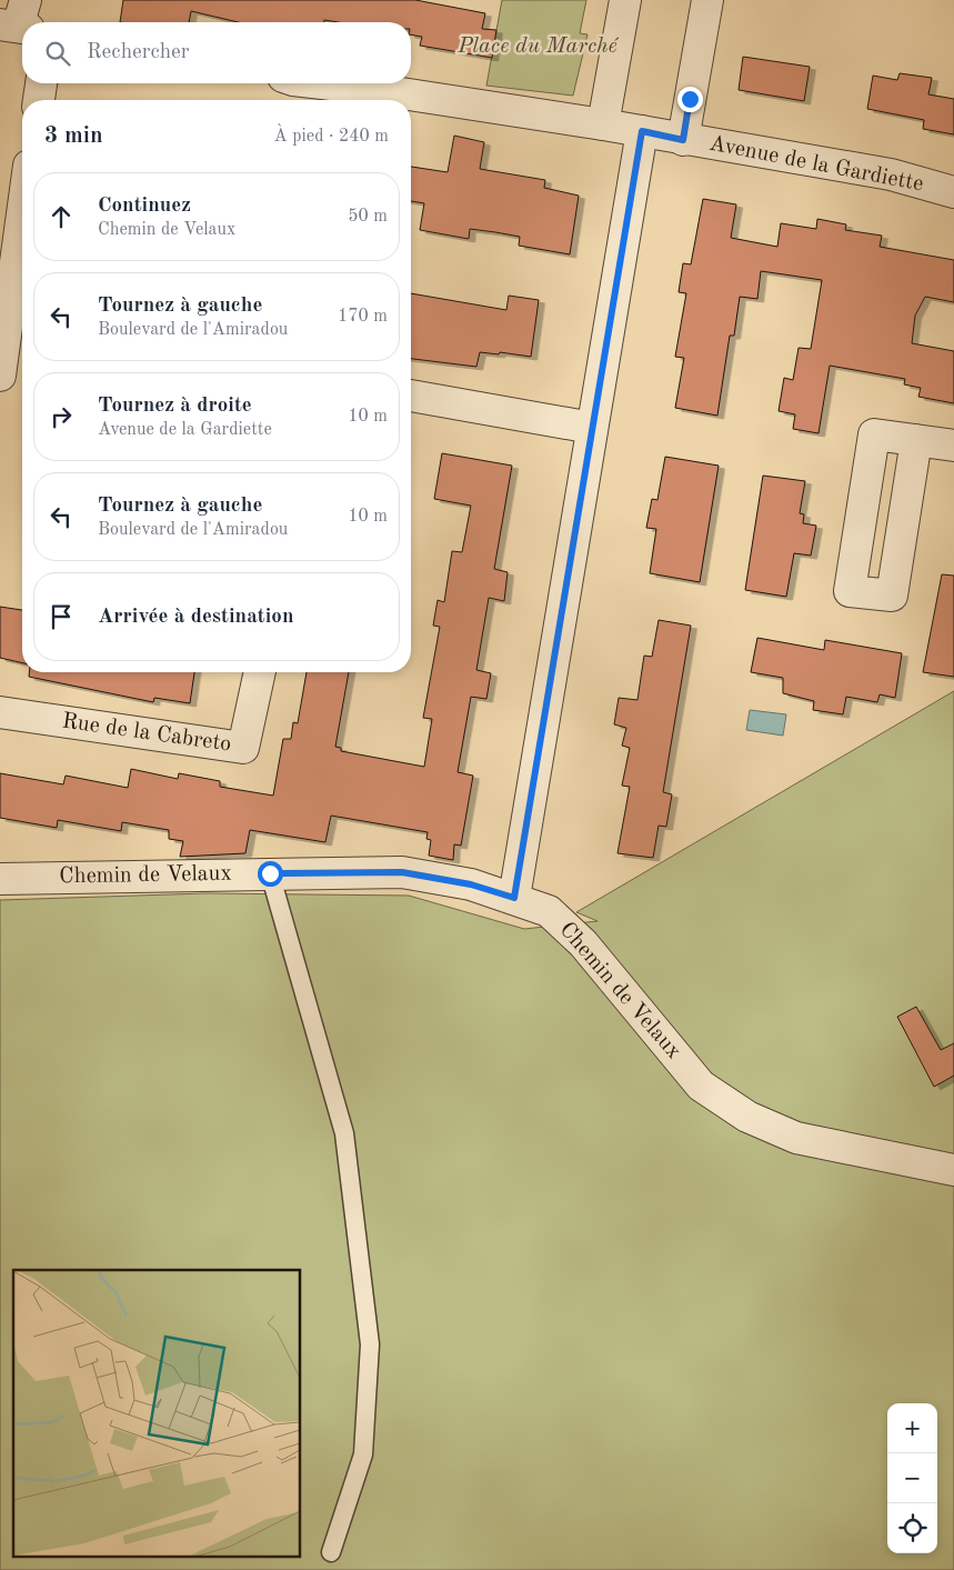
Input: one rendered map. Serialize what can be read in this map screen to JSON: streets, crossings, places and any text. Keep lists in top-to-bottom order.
{
  "streets": {
    "street": ["Avenue de la Gardiette", "Rue de la Cabreto", "Chemin de Velaux"]
  },
  "parks": ["Place du Marché"],
  "page": {
    "search": "Rechercher",
    "heading": ["3 min", "À pied · 240 m"],
    "list": [
      ["Continuez", "Chemin de Velaux", "50 m"],
      ["Tournez à gauche", "Boulevard de l'Amiradou", "170 m"],
      ["Tournez à droite", "Avenue de la Gardiette", "10 m"],
      ["Tournez à gauche", "Boulevard de l'Amiradou", "10 m"],
      "Arrivée à destination"
    ],
    "map_buttons": ["+", "−"]
  }
}
